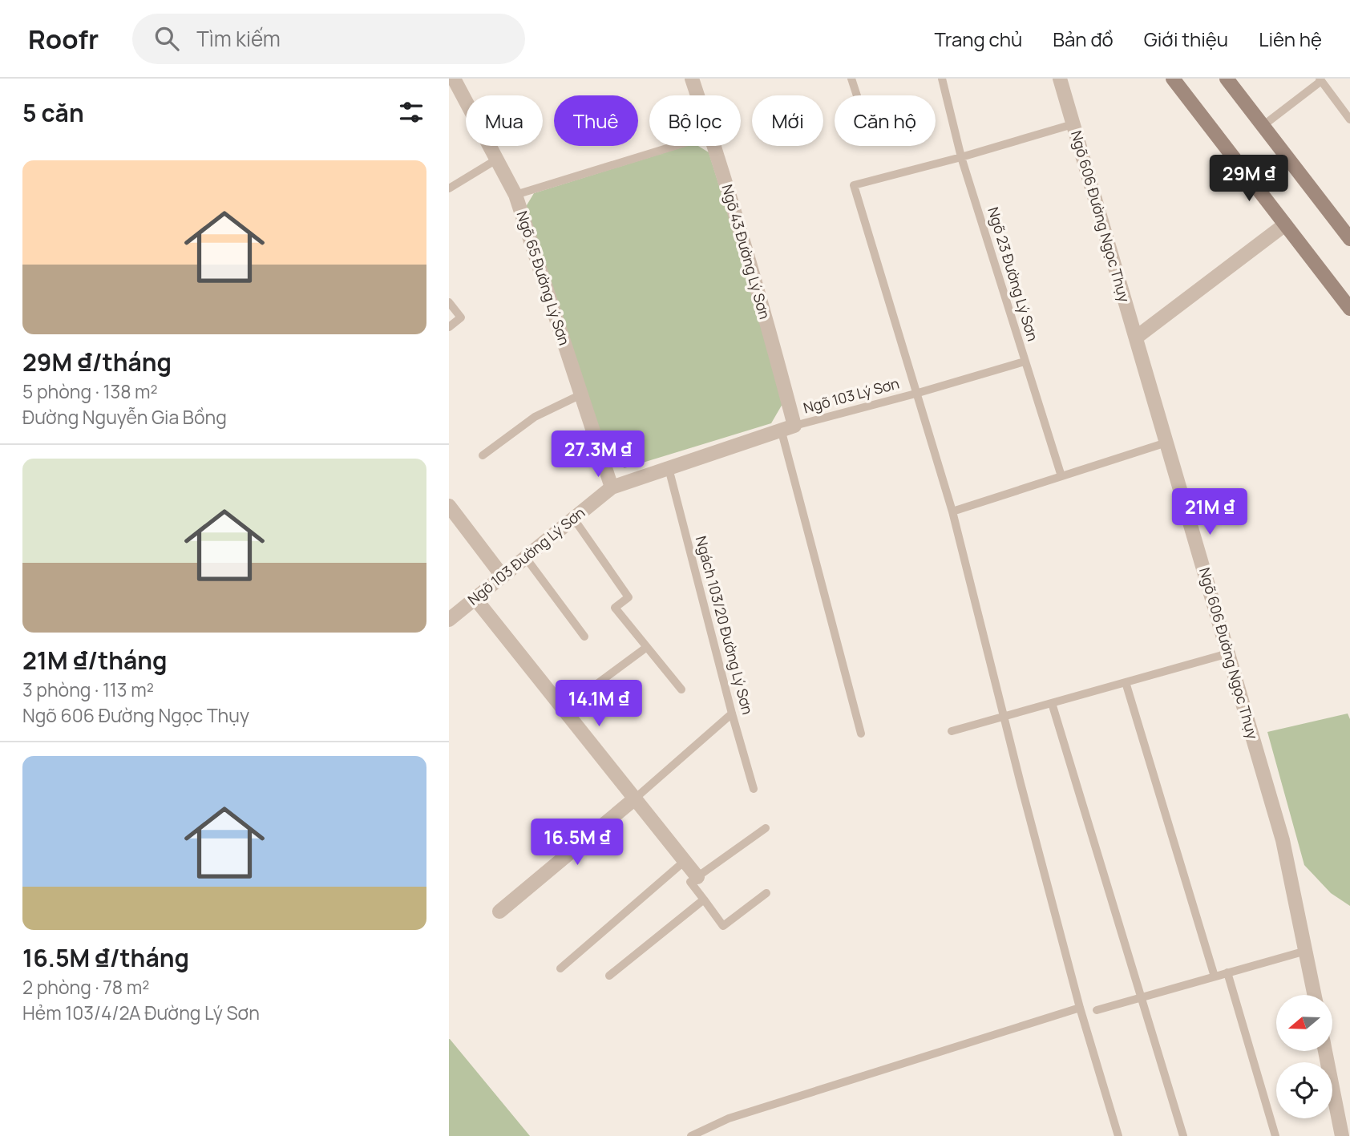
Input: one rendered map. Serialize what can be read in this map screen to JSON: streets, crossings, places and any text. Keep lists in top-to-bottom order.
{
  "streets": {
    "street": [
      "Ngõ 606 Đường Ngọc Thụy",
      "Ngõ 43 Đường Lý Sơn",
      "Ngõ 65 Đường Lý Sơn",
      "Ngõ 103 Đường Lý Sơn"
    ],
    "lane": ["Ngõ 23 Đường Lý Sơn", "Ngõ 103 Lý Sơn", "Ngách 103/20 Đường Lý Sơn"]
  },
  "crossings": [
    ["Ngõ 43 Đường Lý Sơn", "Ngõ 103 Lý Sơn"],
    ["Ngõ 43 Đường Lý Sơn", "Ngõ 103 Đường Lý Sơn"],
    ["Ngõ 23 Đường Lý Sơn", "Ngõ 103 Lý Sơn"],
    ["Ngõ 65 Đường Lý Sơn", "Ngõ 103 Đường Lý Sơn"],
    ["Ngõ 103 Lý Sơn", "Ngõ 103 Đường Lý Sơn"],
    ["Ngõ 103 Đường Lý Sơn", "Ngách 103/20 Đường Lý Sơn"]
  ],
  "north": "left",
  "page": {
    "header": "Roofr",
    "search": "Tìm kiếm",
    "nav": [
      "Trang chủ",
      "Bản đồ",
      "Giới thiệu",
      "Liên hệ"
    ],
    "heading": "5 căn",
    "chip": [
      "Mua",
      "Thuê",
      "Bộ lọc",
      "Mới",
      "Căn hộ"
    ],
    "list": [
      {
        "name": "29M ₫/tháng",
        "note": "5 phòng · 138 m² · Đường Nguyễn Gia Bồng"
      },
      {
        "name": "21M ₫/tháng",
        "note": "3 phòng · 113 m² · Ngõ 606 Đường Ngọc Thụy"
      },
      {
        "name": "16.5M ₫/tháng",
        "note": "2 phòng · 78 m² · Hẻm 103/4/2A Đường Lý Sơn"
      }
    ],
    "price": [
      "29M ₫",
      "27.3M ₫",
      "21M ₫",
      "14.1M ₫",
      "16.5M ₫"
    ]
  }
}
